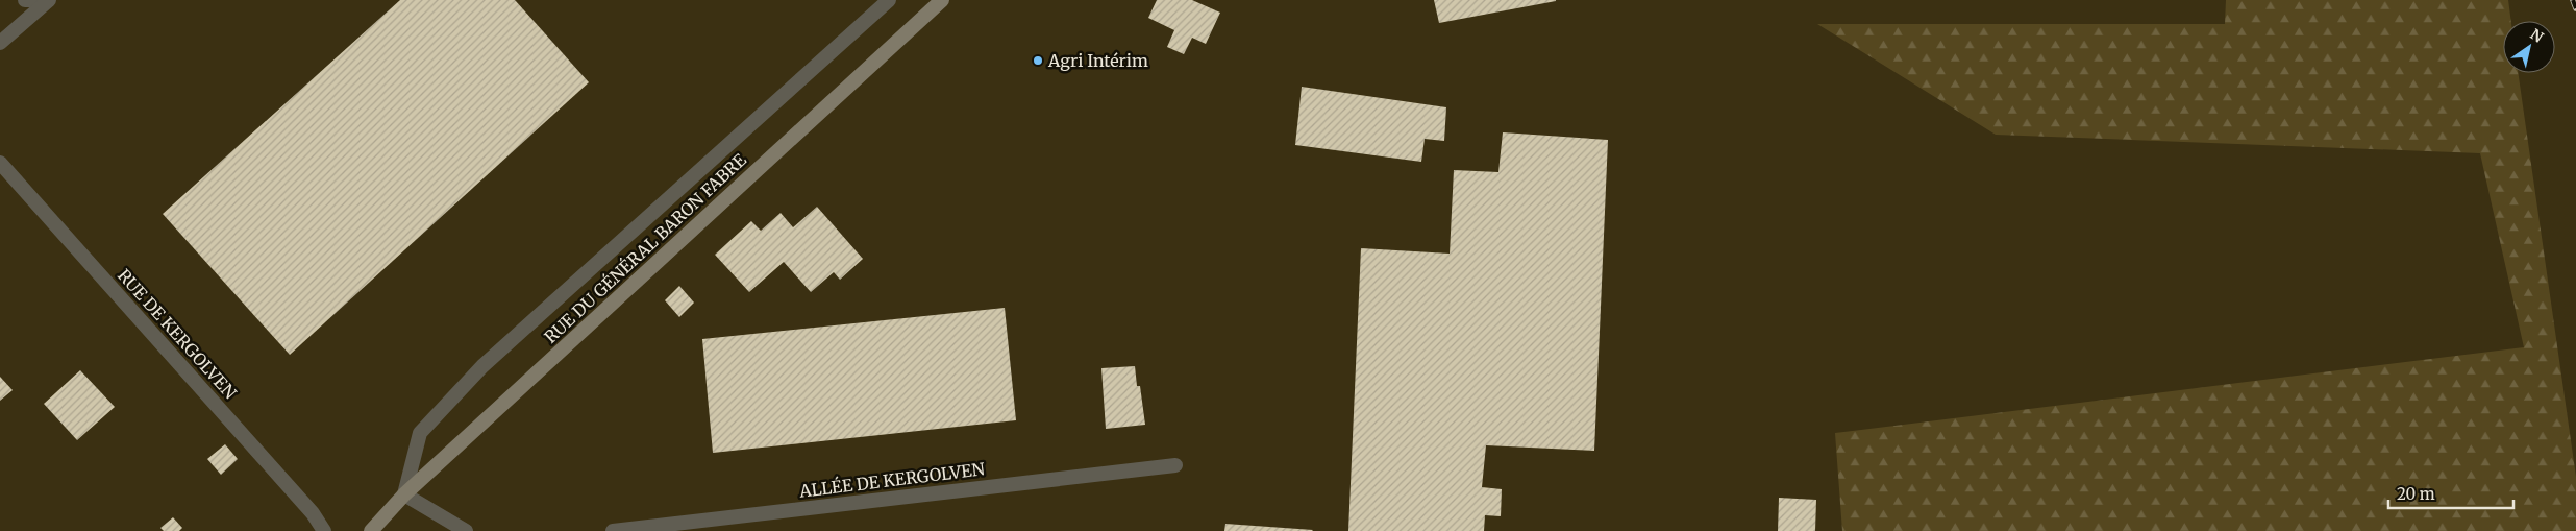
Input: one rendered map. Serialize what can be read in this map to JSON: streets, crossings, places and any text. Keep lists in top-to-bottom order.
{
  "streets": {
    "main road": ["RUE DU GÉNÉRAL BARON FABRE"],
    "street": ["RUE DE KERGOLVEN", "ALLÉE DE KERGOLVEN"]
  },
  "places": ["Agri Intérim"],
  "scale_bar": "20 m",
  "north": "top right"
}
